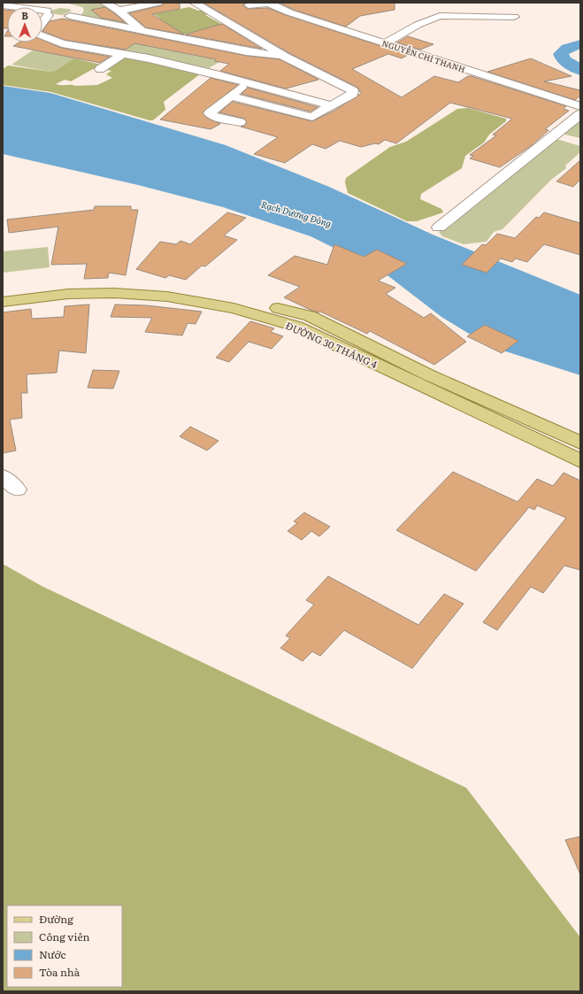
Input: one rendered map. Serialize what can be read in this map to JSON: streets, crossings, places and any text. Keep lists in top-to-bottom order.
{
  "streets": {
    "main road": ["ĐƯỜNG 30 THÁNG 4"],
    "street": ["NGUYỄN CHÍ THANH"]
  },
  "water": ["Rạch Dương Đông"],
  "legend": [
    "Đường",
    "Công viên",
    "Nước",
    "Tòa nhà"
  ],
  "north": "top"
}
